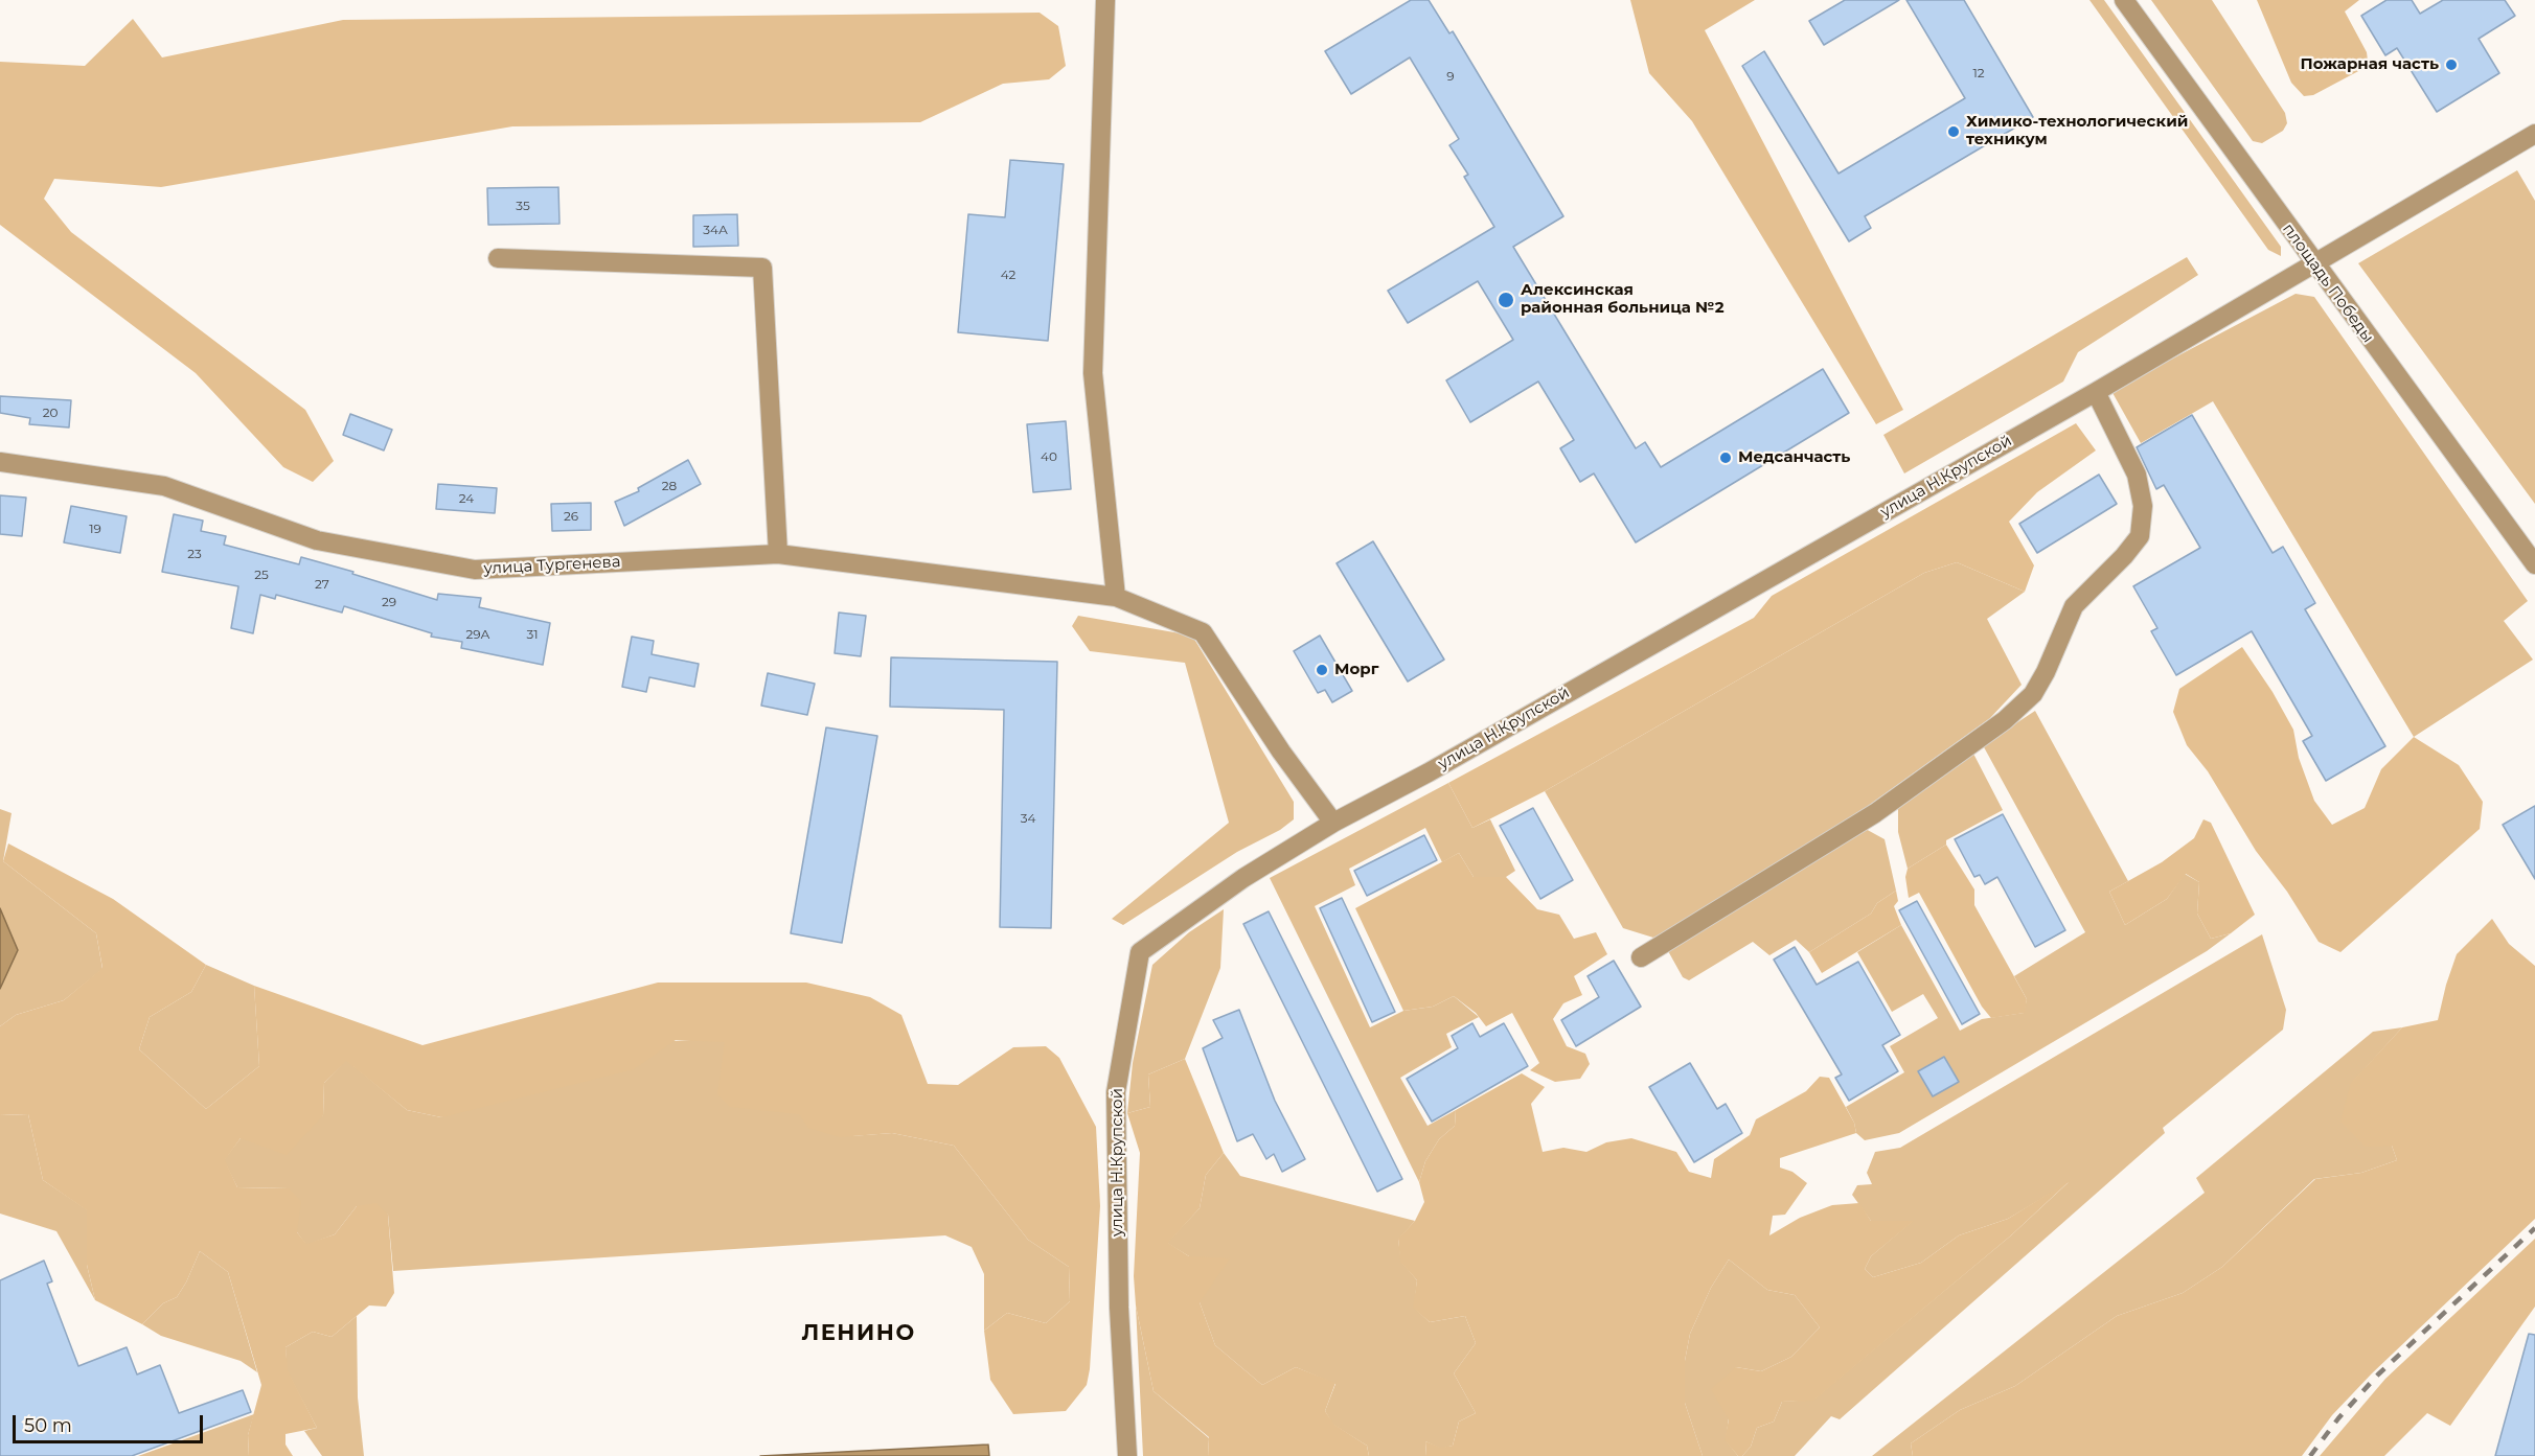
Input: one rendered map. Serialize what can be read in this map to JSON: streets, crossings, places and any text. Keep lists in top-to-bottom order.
{
  "streets": {
    "street": ["площадь Победы", "улица Н.Крупской", "улица Тургенева"]
  },
  "crossings": [
    ["площадь Победы", "улица Н.Крупской"],
    ["улица Н.Крупской", "улица Тургенева"]
  ],
  "districts": ["ЛЕНИНО"],
  "places": [
    "Пожарная часть",
    "Химико-технологический техникум",
    "Алексинская районная больница №2",
    "Медсанчасть",
    "Морг"
  ],
  "house_numbers": [
    "12",
    "9",
    "35",
    "34А",
    "42",
    "20",
    "40",
    "28",
    "24",
    "26",
    "19",
    "23",
    "25",
    "27",
    "29",
    "29А",
    "31",
    "34"
  ],
  "scale_bar": "50 m"
}
